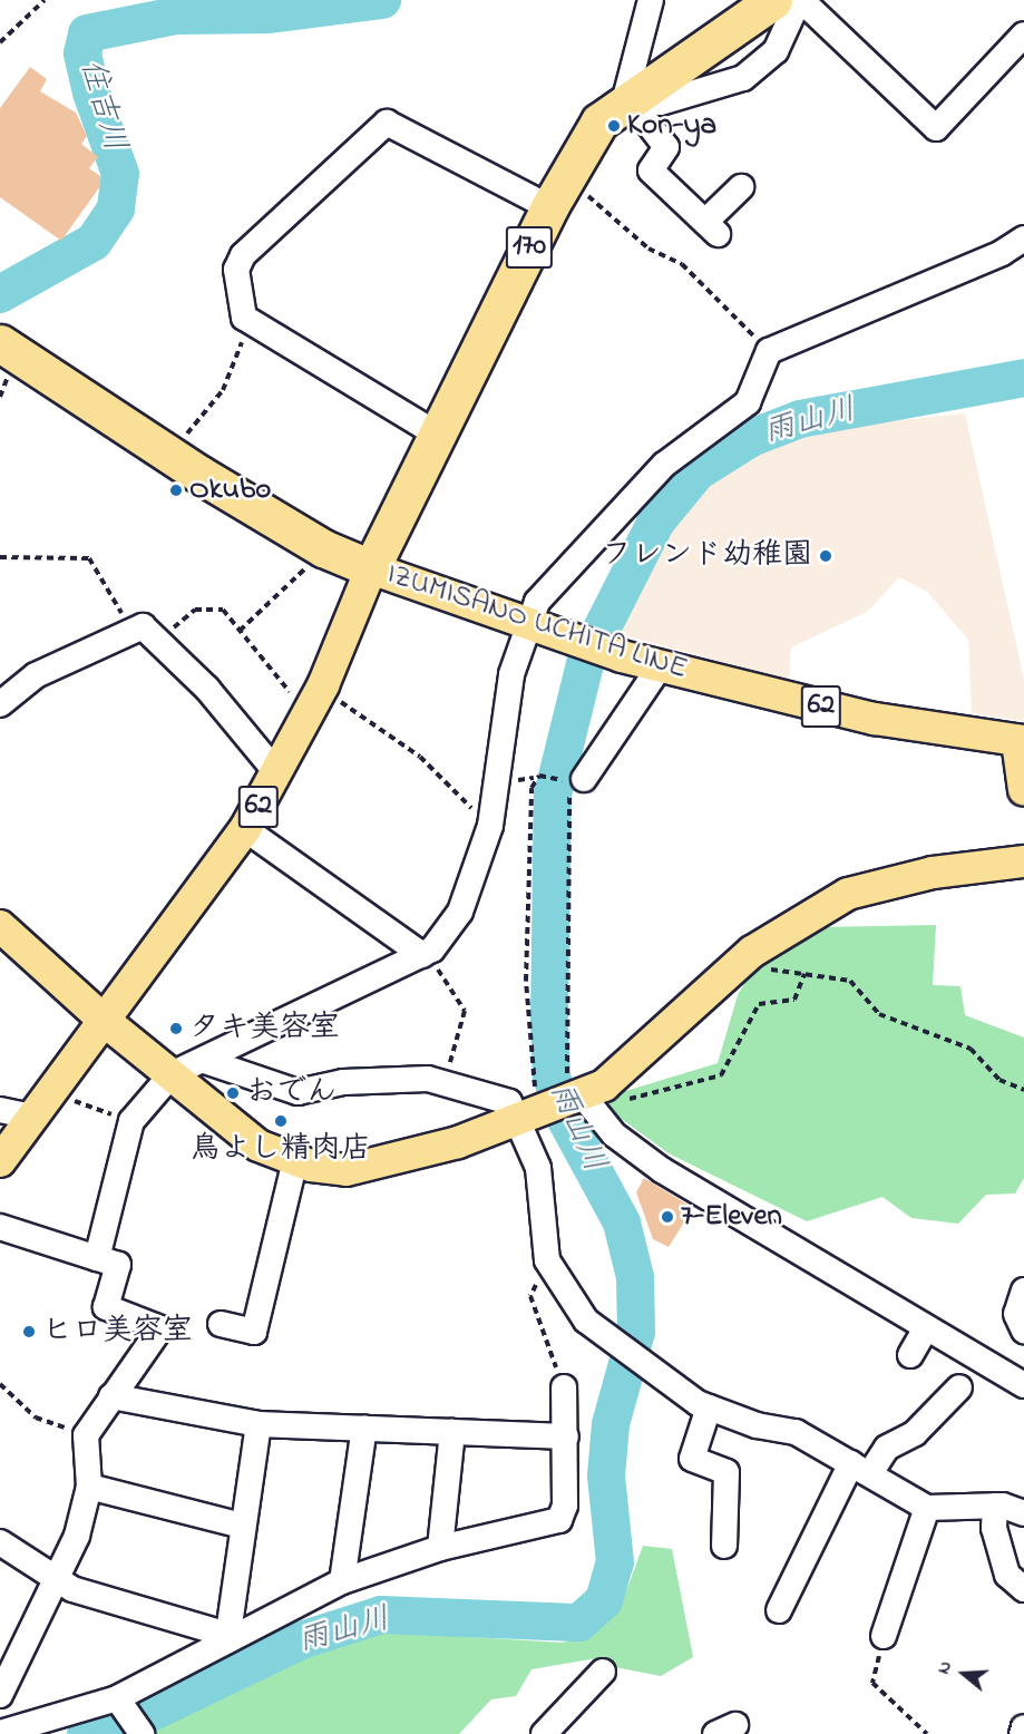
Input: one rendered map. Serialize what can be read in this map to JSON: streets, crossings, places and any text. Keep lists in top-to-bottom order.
{
  "streets": {
    "highway": ["170"],
    "main road": ["IZUMISANO UCHITA LINE", "62"]
  },
  "crossings": [
    ["170", "IZUMISANO UCHITA LINE"]
  ],
  "water": ["住吉川", "雨山川"],
  "places": [
    "Kon-ya",
    "Okubo",
    "フレンド幼稚園",
    "タキ美容室",
    "おでん",
    "鳥よし精肉店",
    "7-Eleven",
    "ヒロ美容室"
  ],
  "north": "left"
}
